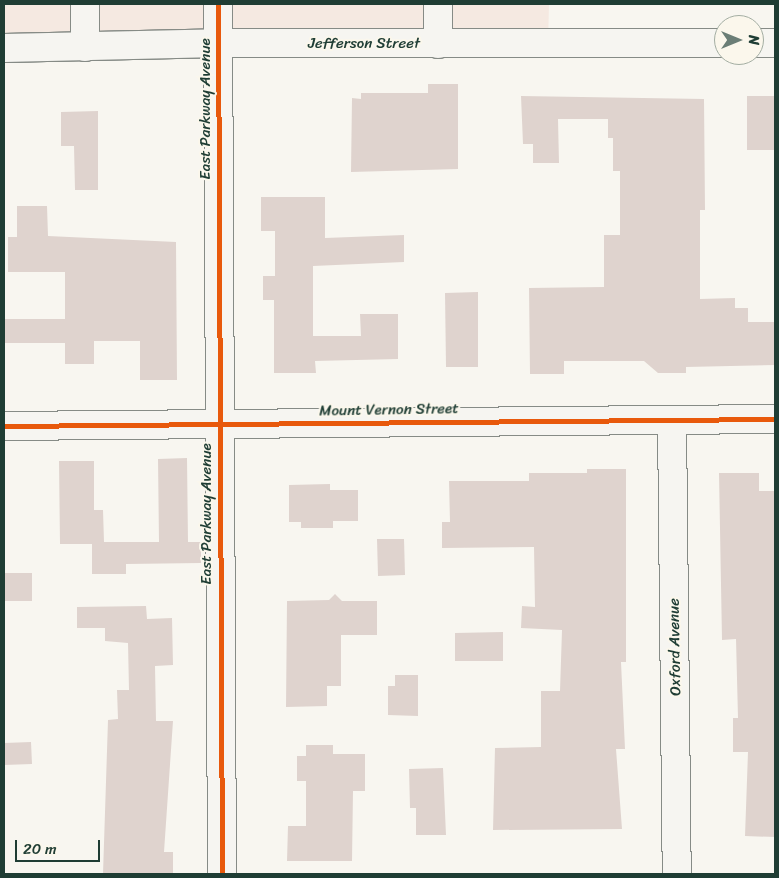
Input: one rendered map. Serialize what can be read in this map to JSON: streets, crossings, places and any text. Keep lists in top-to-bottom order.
{
  "streets": {
    "street": [
      "Jefferson Street",
      "East Parkway Avenue",
      "Mount Vernon Street",
      "Oxford Avenue"
    ]
  },
  "crossings": [
    ["Jefferson Street", "East Parkway Avenue"],
    ["East Parkway Avenue", "Mount Vernon Street"],
    ["Mount Vernon Street", "Oxford Avenue"]
  ],
  "scale_bar": "20 m",
  "north": "right"
}
